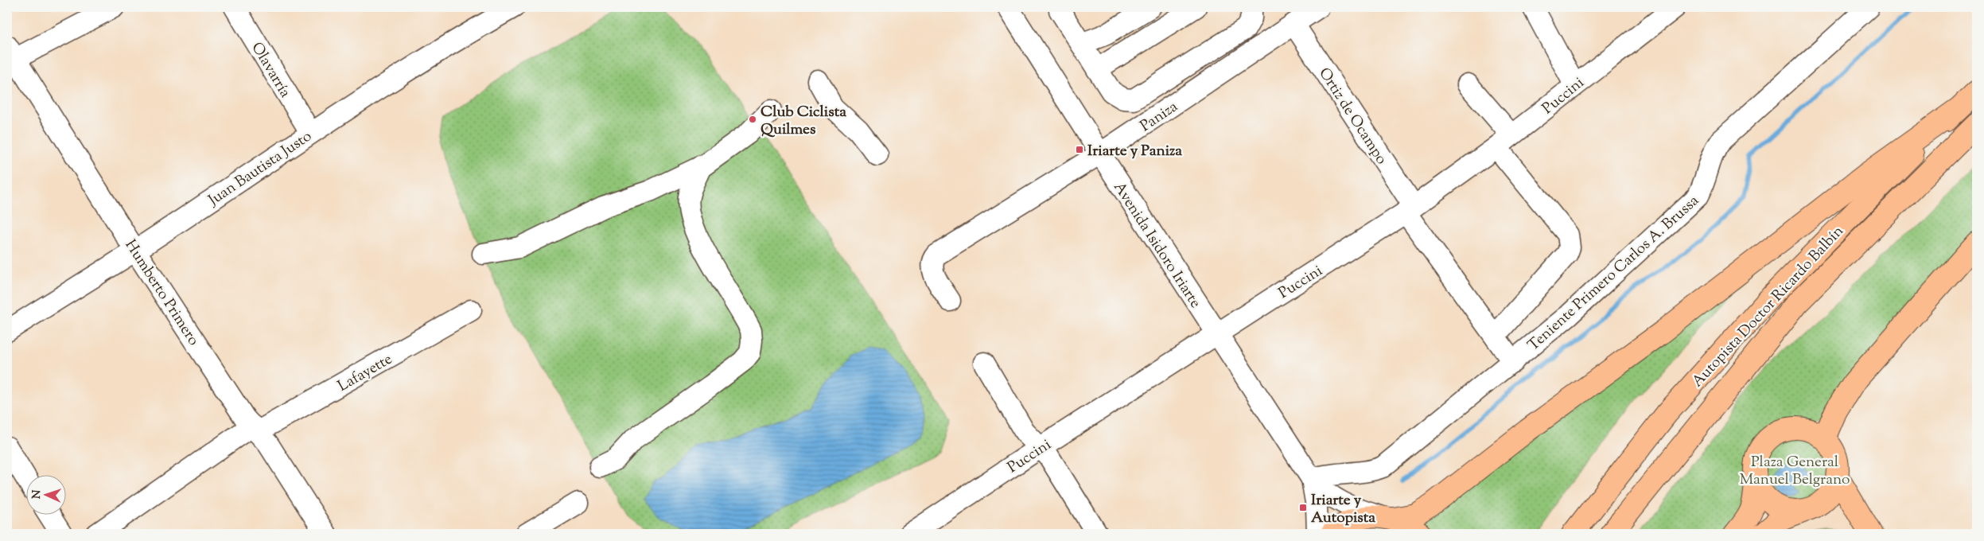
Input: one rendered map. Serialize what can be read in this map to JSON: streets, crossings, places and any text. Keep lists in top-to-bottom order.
{
  "streets": {
    "main road": ["Autopista Doctor Ricardo Balbín"],
    "street": [
      "Olavarría",
      "Puccini",
      "Paniza",
      "Ortiz de Ocampo",
      "Juan Bautista Justo",
      "Avenida Isidoro Iriarte",
      "Teniente Primero Carlos A. Brussa",
      "Humberto Primero",
      "Lafayette"
    ]
  },
  "crossings": [
    ["Olavarría", "Juan Bautista Justo"],
    ["Puccini", "Ortiz de Ocampo"],
    ["Puccini", "Avenida Isidoro Iriarte"],
    ["Paniza", "Ortiz de Ocampo"],
    ["Paniza", "Avenida Isidoro Iriarte"],
    ["Ortiz de Ocampo", "Teniente Primero Carlos A. Brussa"],
    ["Juan Bautista Justo", "Humberto Primero"],
    ["Avenida Isidoro Iriarte", "Teniente Primero Carlos A. Brussa"],
    ["Humberto Primero", "Lafayette"]
  ],
  "parks": ["Plaza General Manuel Belgrano"],
  "places": {
    "other": ["Club Ciclista Quilmes"],
    "transit": ["Iriarte y Paniza", "Iriarte y Autopista"]
  },
  "north": "left"
}
